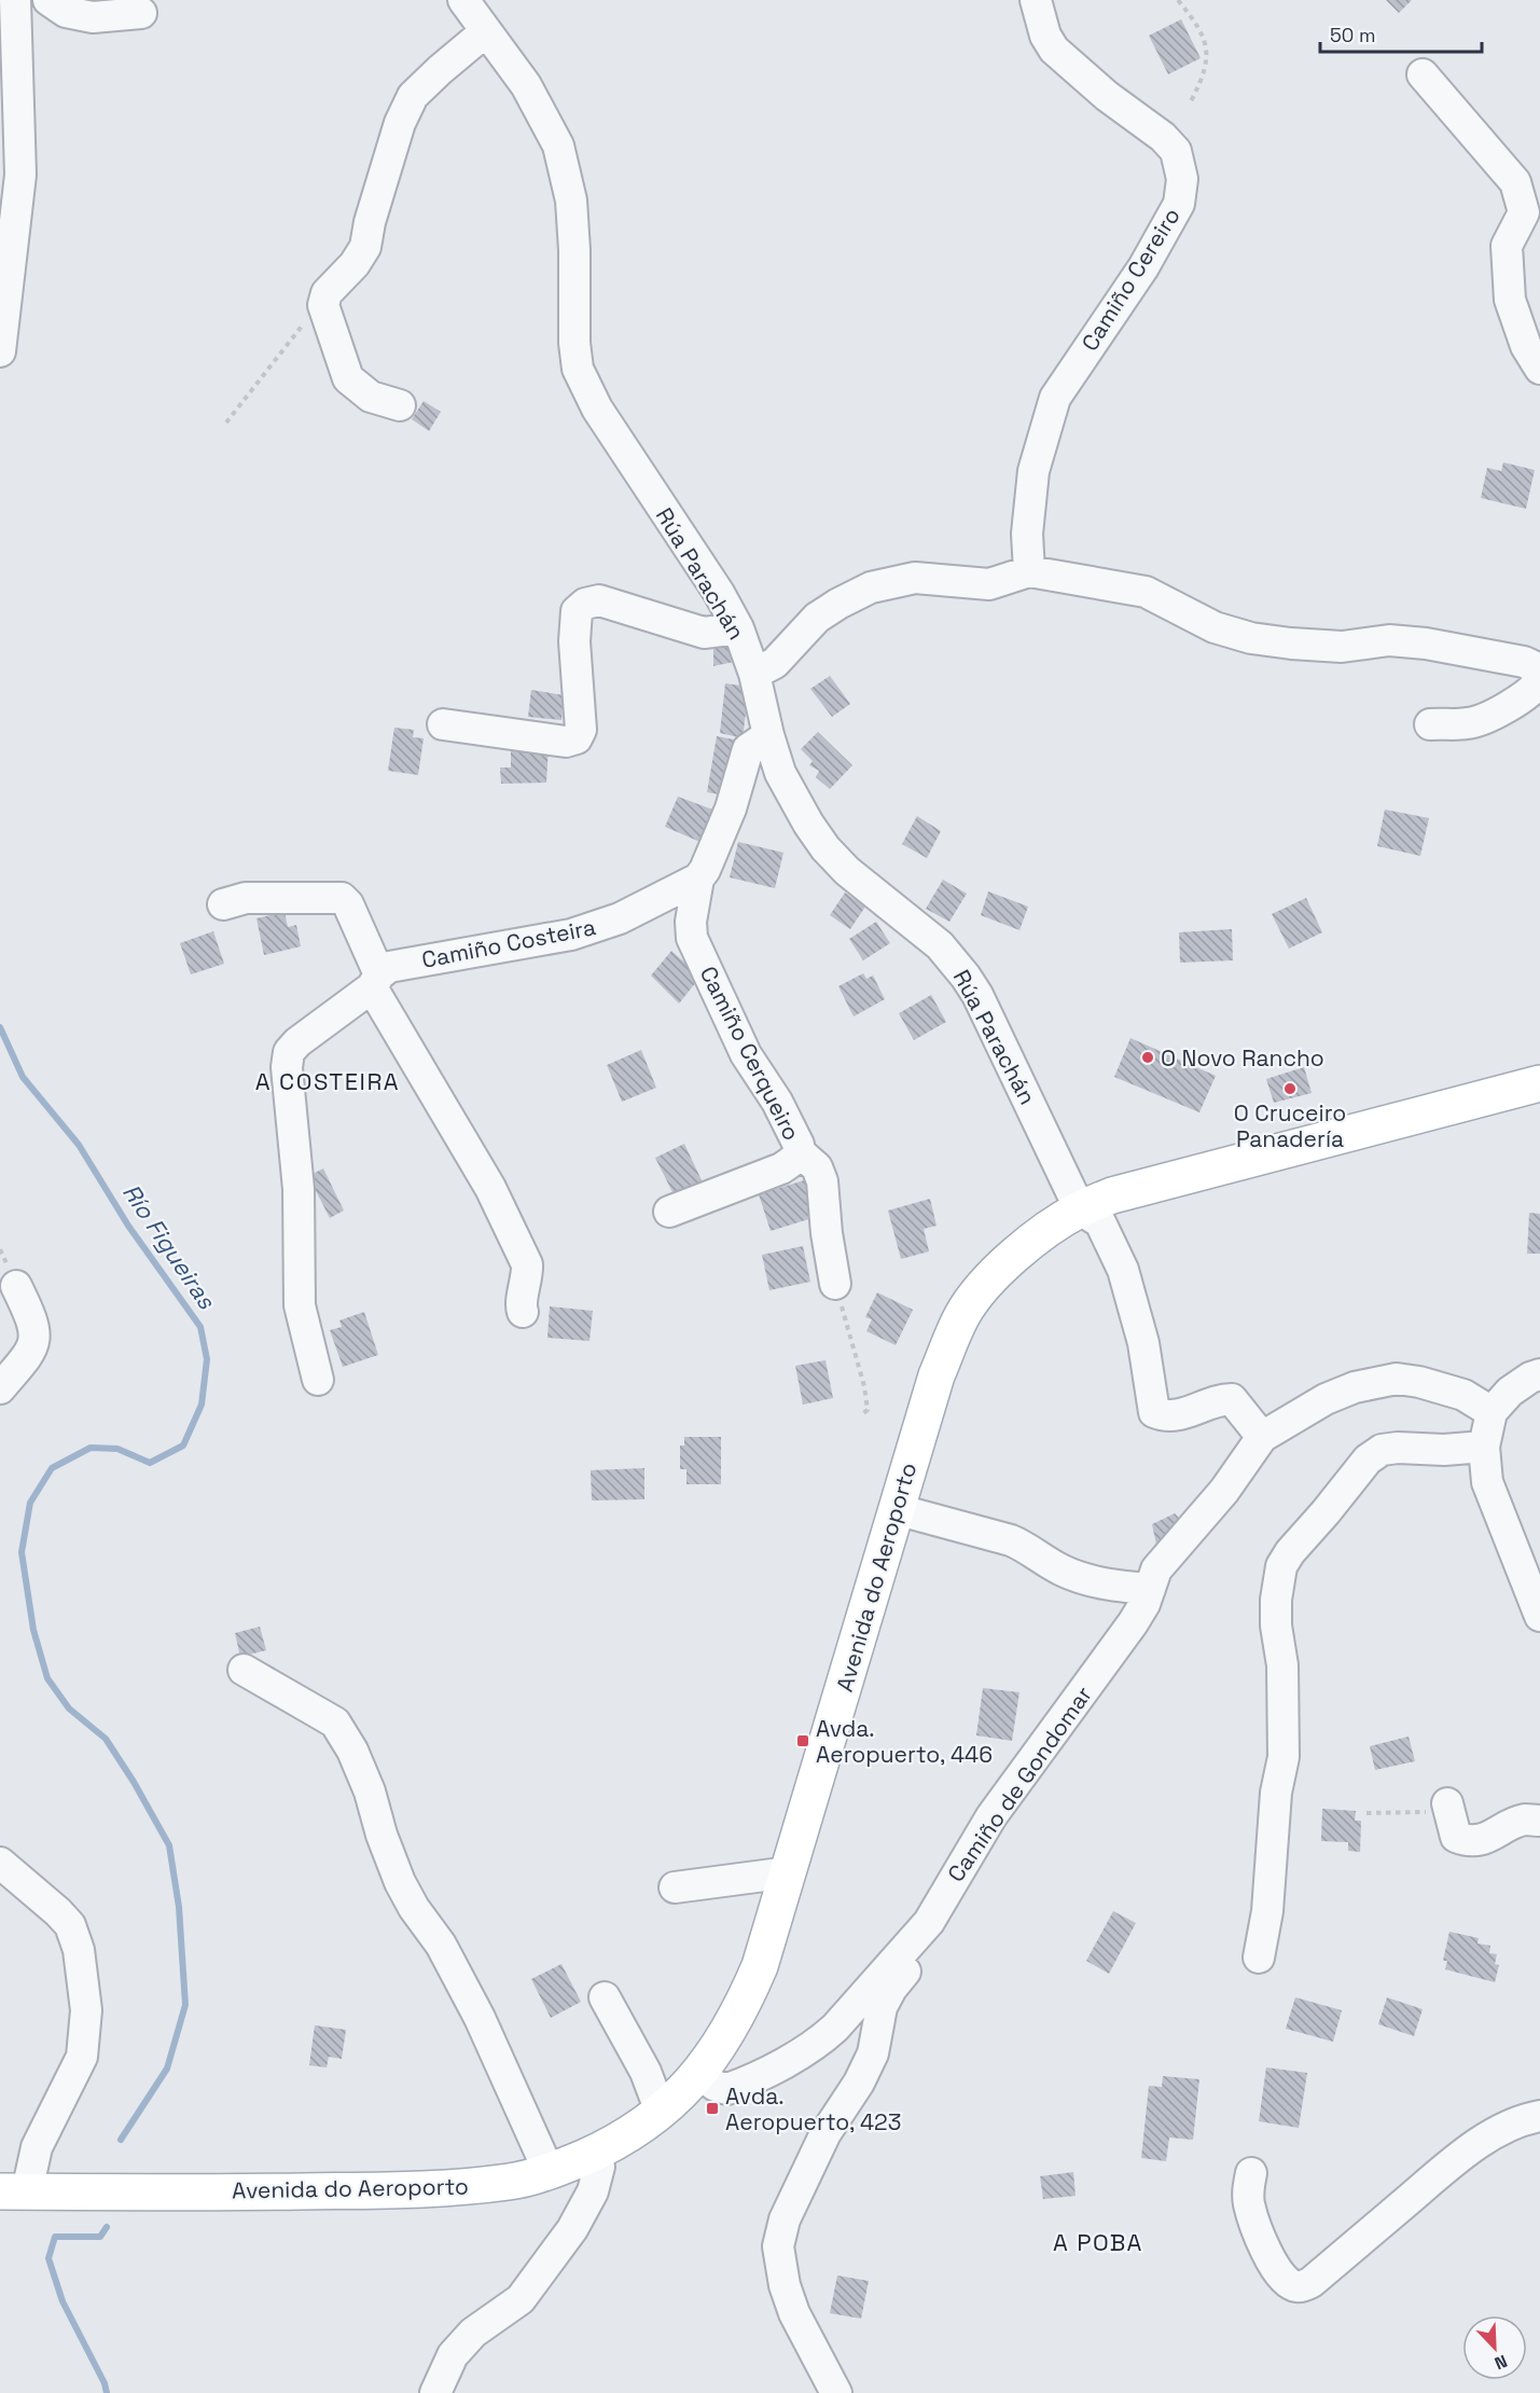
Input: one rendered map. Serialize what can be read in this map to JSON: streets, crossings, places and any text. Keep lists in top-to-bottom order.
{
  "streets": {
    "main road": ["Avenida do Aeroporto"],
    "street": [
      "Camiño Cereiro",
      "Rúa Parachán",
      "Camiño Costeira",
      "Camiño Cerqueiro",
      "Camiño de Gondomar"
    ]
  },
  "crossings": [
    ["Rúa Parachán", "Avenida do Aeroporto"],
    ["Camiño Costeira", "Camiño Cerqueiro"],
    ["Avenida do Aeroporto", "Camiño de Gondomar"]
  ],
  "districts": ["A COSTEIRA", "A POBA"],
  "water": ["Río Figueiras"],
  "places": {
    "other": ["O Novo Rancho", "O Cruceiro Panadería"],
    "transit": ["Avda. Aeropuerto, 446", "Avda. Aeropuerto, 423"]
  },
  "scale_bar": "50 m",
  "north": "bottom right"
}
